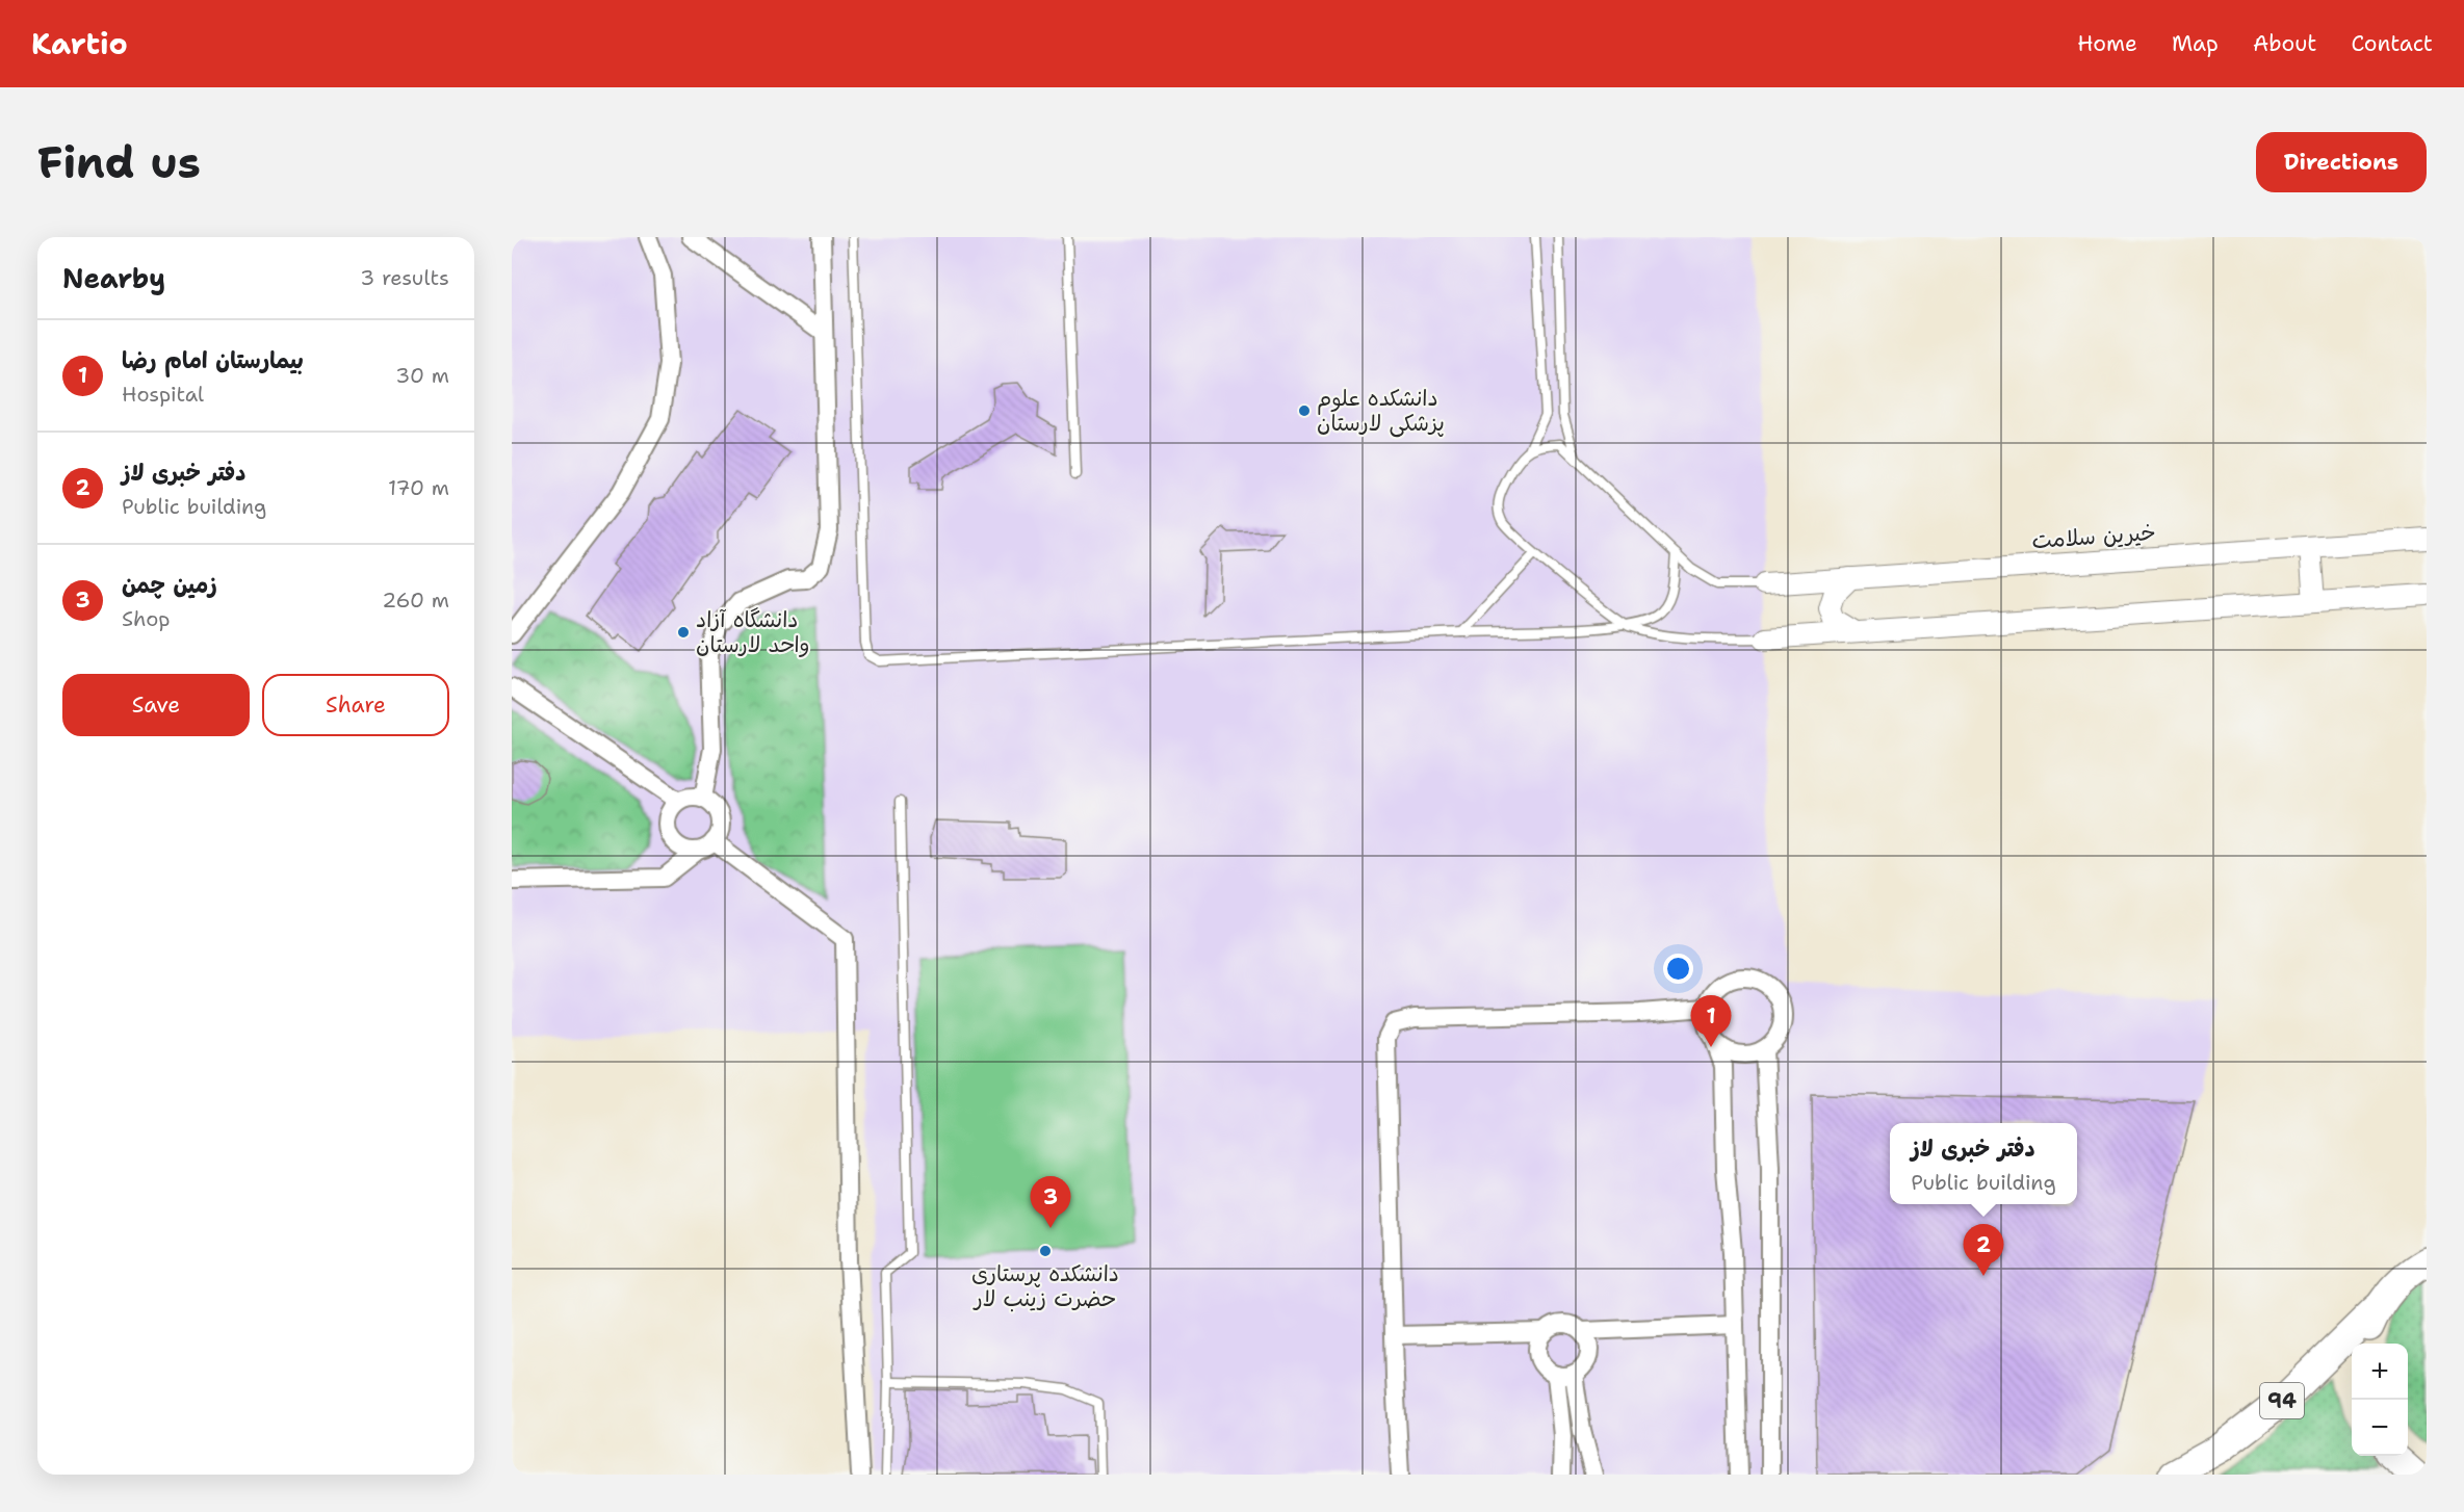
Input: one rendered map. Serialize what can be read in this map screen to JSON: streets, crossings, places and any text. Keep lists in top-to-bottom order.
{
  "streets": {
    "highway": ["94"],
    "street": ["خیرین سلامت"]
  },
  "places": ["دانشکده علوم پزشکی لارستان", "دانشگاه آزاد واحد لارستان", "دانشکده پرستاری حضرت زینب لار"],
  "page": {
    "header": "Kartio",
    "nav": [
      "Home",
      "Map",
      "About",
      "Contact"
    ],
    "buttons": [
      "Directions",
      ["Save", "Share"]
    ],
    "title": "Find us",
    "heading": ["Nearby", "3 results"],
    "list": [
      {
        "mark": "1",
        "name": "بیمارستان امام رضا",
        "note": "Hospital",
        "value": "30 m"
      },
      {
        "mark": "2",
        "name": "دفتر خبری لاز",
        "note": "Public building",
        "value": "170 m"
      },
      {
        "mark": "3",
        "name": "زمین چمن",
        "note": "Shop",
        "value": "260 m"
      }
    ],
    "pins": ["1", "3", "2"],
    "popup": ["دفتر خبری لاز", "Public building"],
    "map_buttons": ["+", "−"]
  }
}
